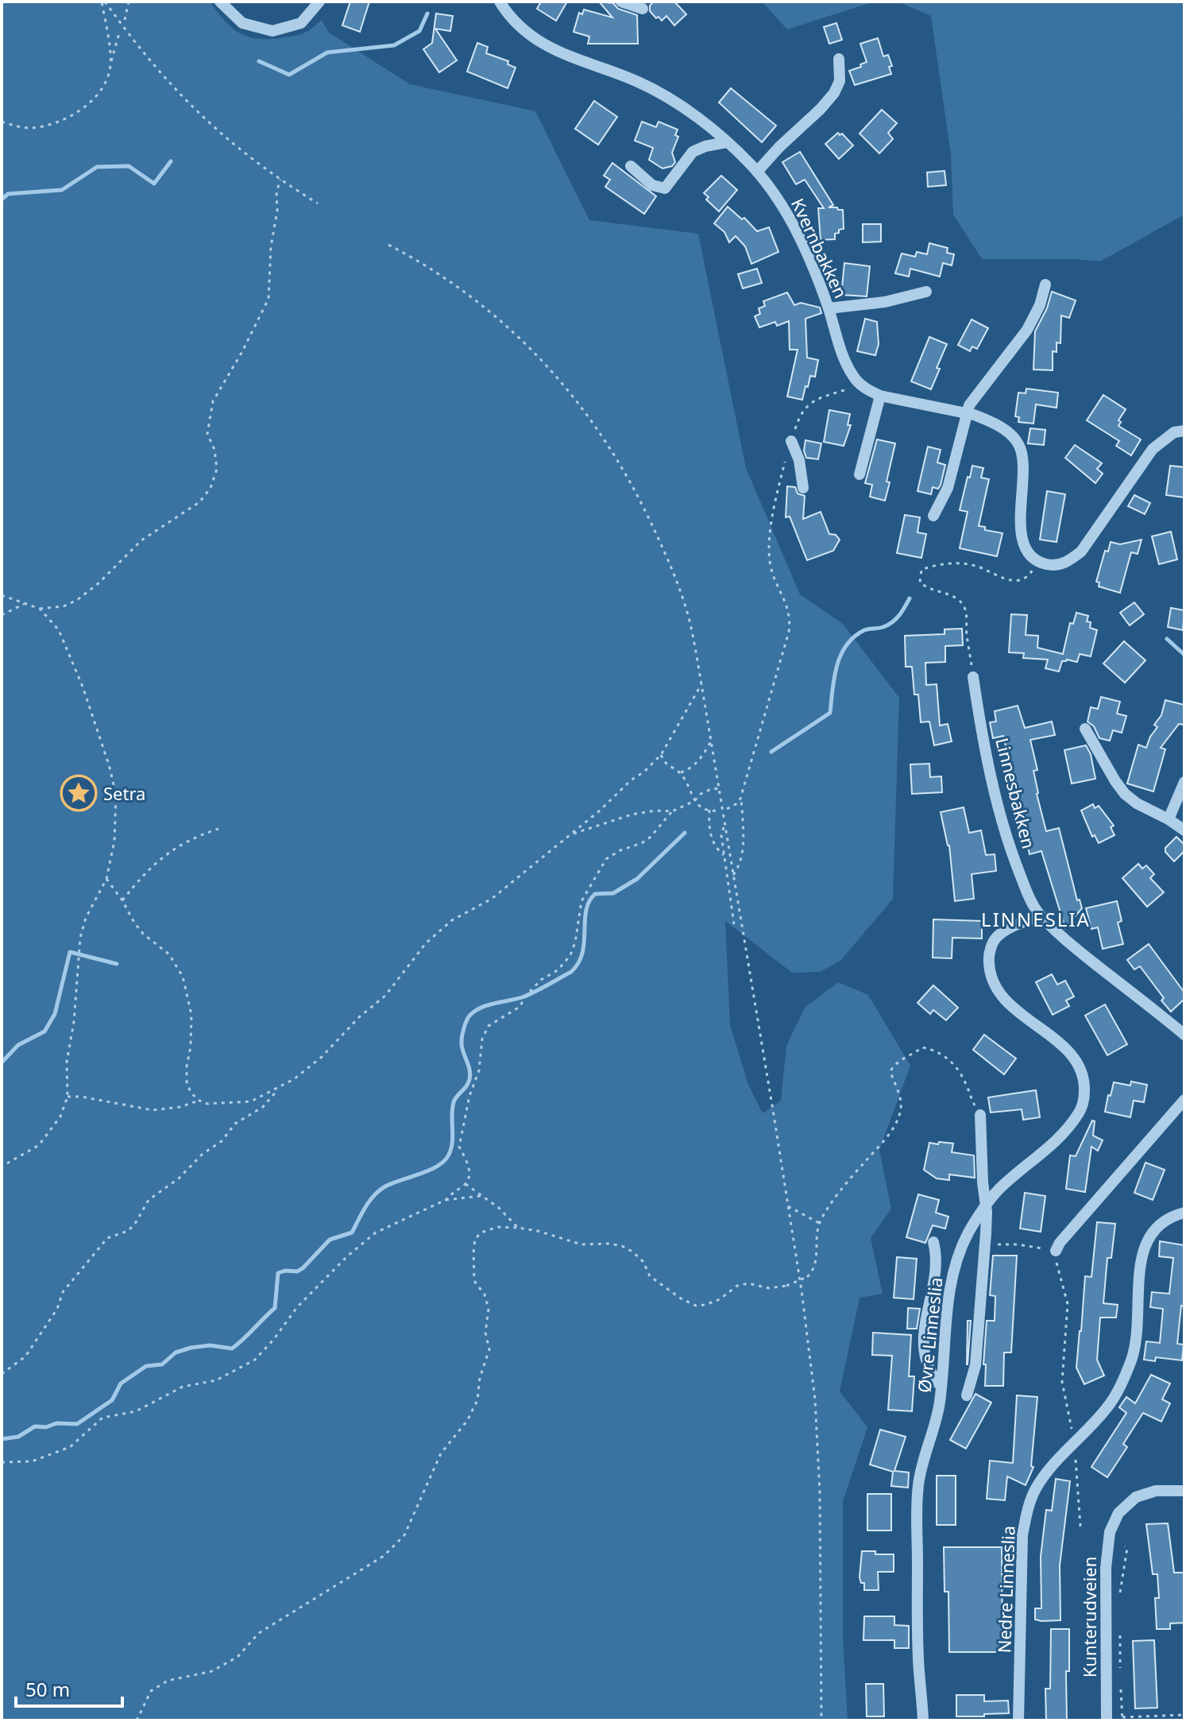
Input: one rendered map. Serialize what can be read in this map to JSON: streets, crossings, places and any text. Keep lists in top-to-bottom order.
{
  "streets": {
    "street": [
      "Kvernbakken",
      "Linnesbakken",
      "Øvre Linneslia",
      "Nedre Linneslia",
      "Kunterudveien"
    ]
  },
  "crossings": [
    ["Linnesbakken", "Øvre Linneslia"]
  ],
  "districts": ["LINNESLIA"],
  "places": {
    "place": ["Setra"]
  },
  "scale_bar": "50 m"
}
